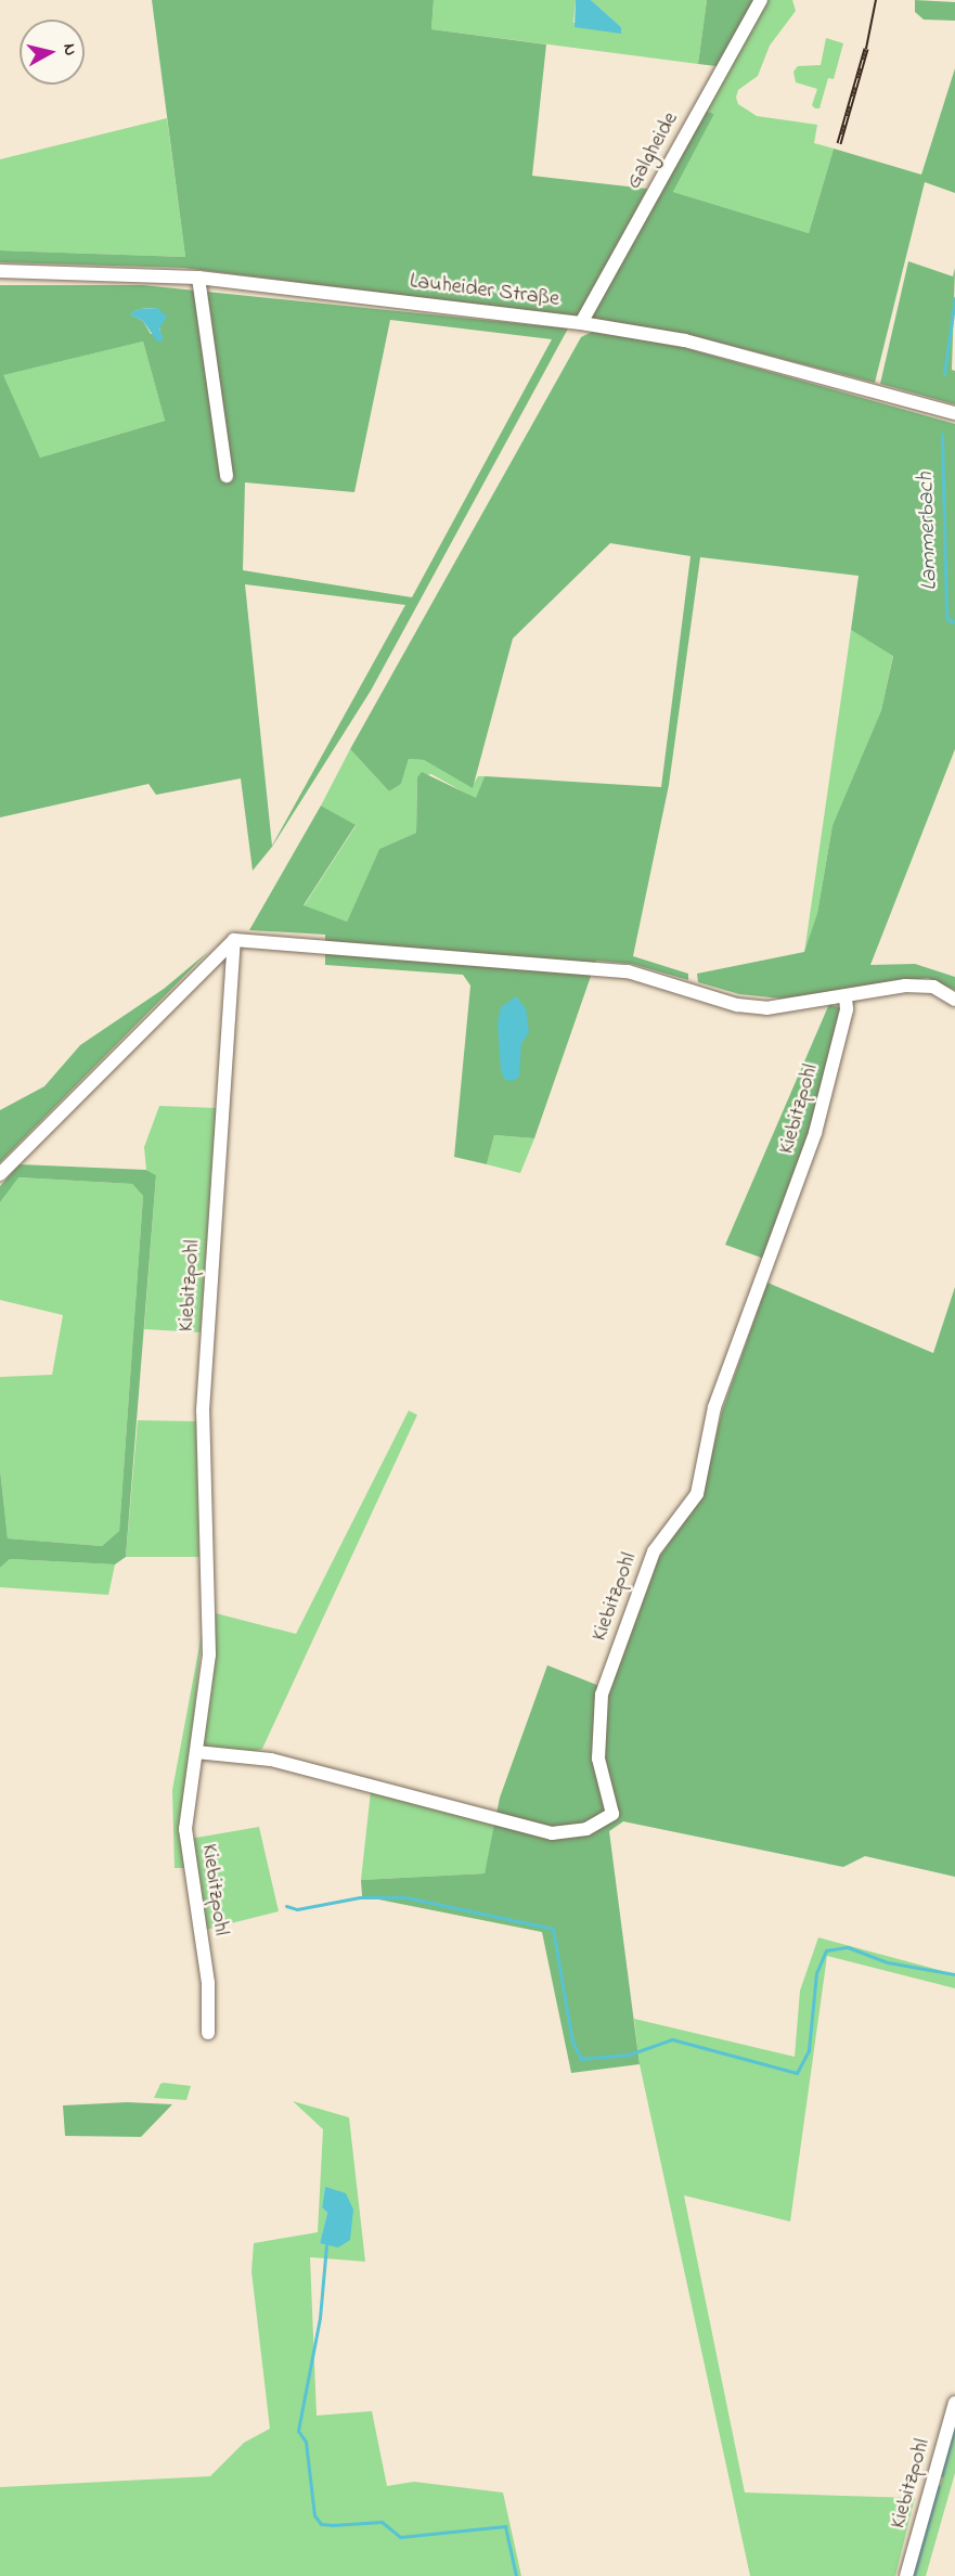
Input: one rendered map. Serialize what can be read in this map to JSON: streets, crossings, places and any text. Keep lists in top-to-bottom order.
{
  "streets": {
    "street": ["Galgheide", "Lauheider Straße", "Kiebitzpohl"]
  },
  "crossings": [
    ["Galgheide", "Lauheider Straße"]
  ],
  "water": ["Lammerbach"],
  "north": "right"
}
